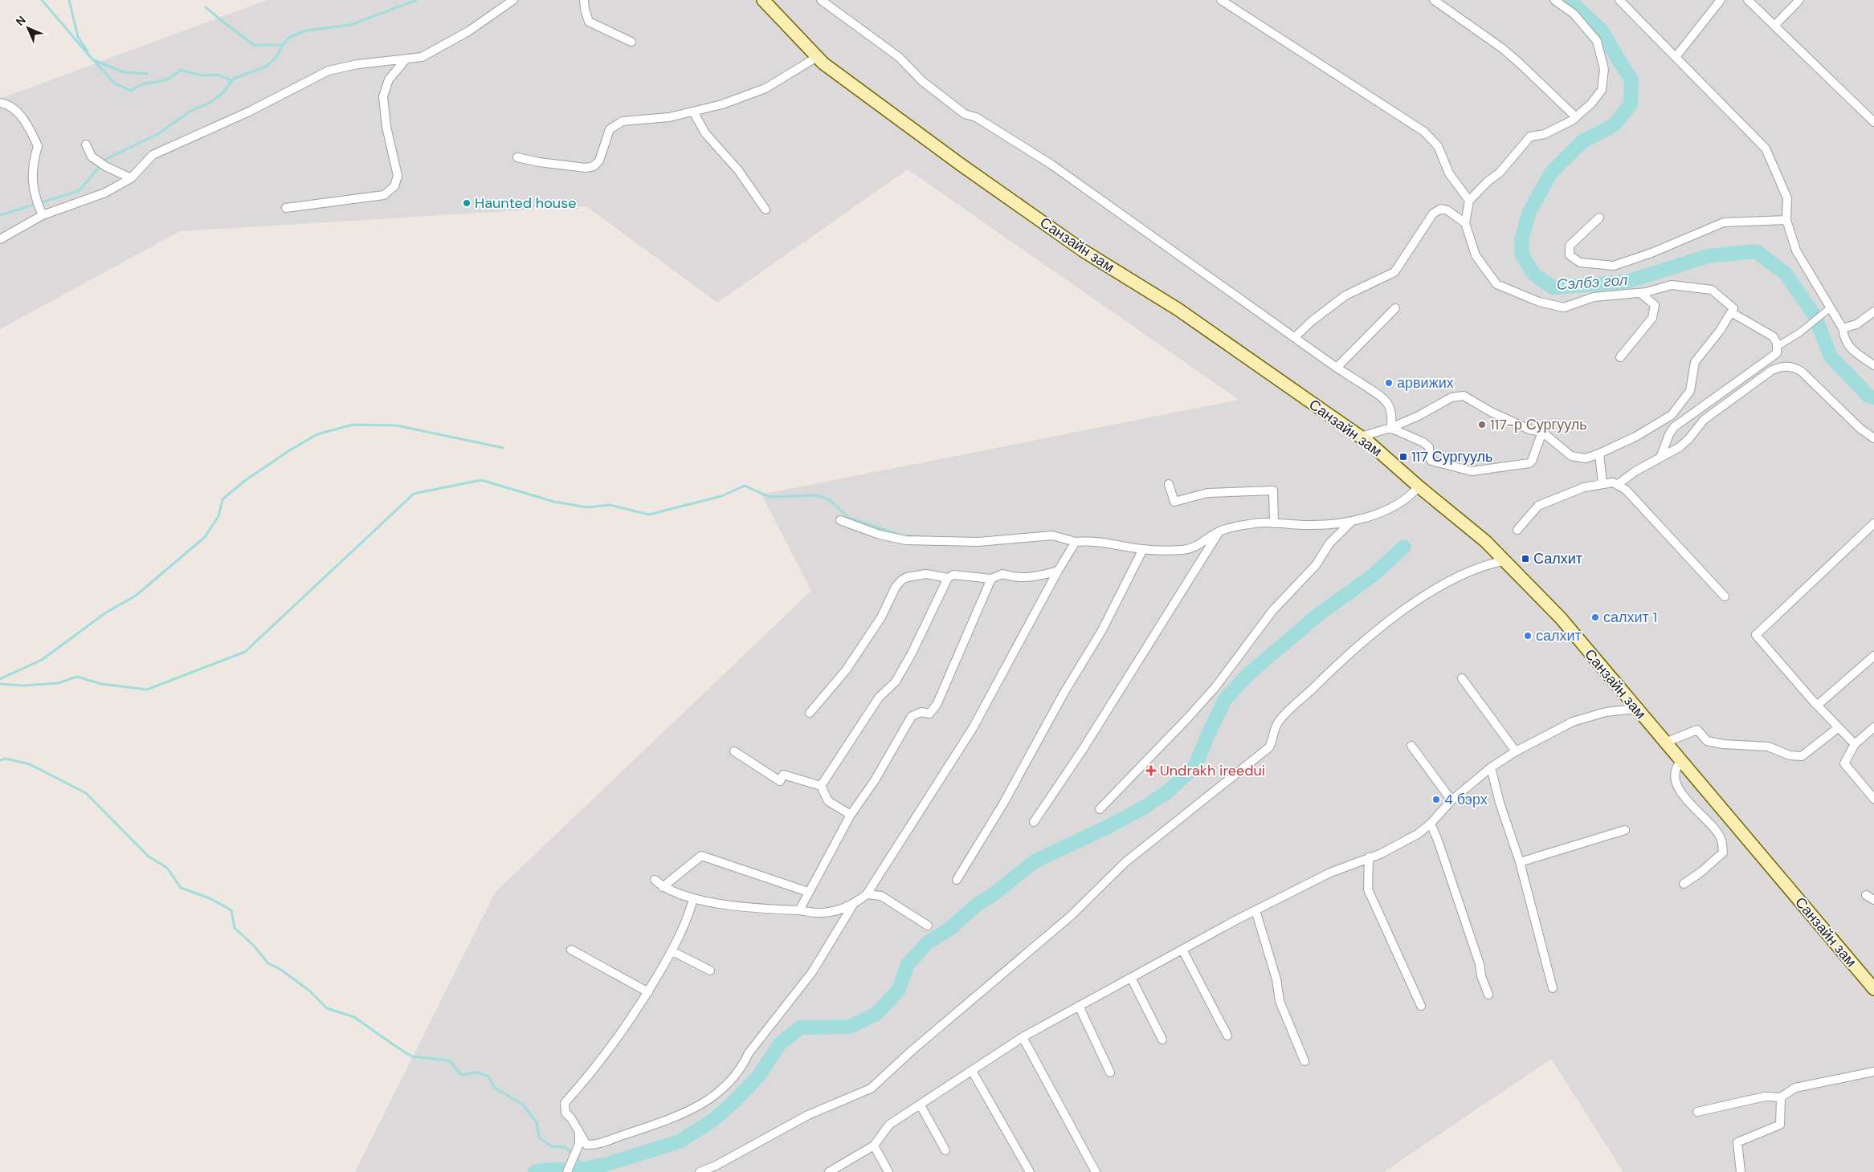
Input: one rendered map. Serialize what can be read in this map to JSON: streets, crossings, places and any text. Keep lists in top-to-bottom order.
{
  "streets": {
    "main road": ["Санзайн зам"]
  },
  "water": ["Сэлбэ гол"],
  "places": {
    "other": [
      "Haunted house",
      "арвижих",
      "117-р Сургууль",
      "салхит 1",
      "салхит",
      "4 бэрх"
    ],
    "transit": ["117 Сургууль", "Салхит"],
    "health": ["Undrakh ireedui"]
  },
  "north": "top left"
}
